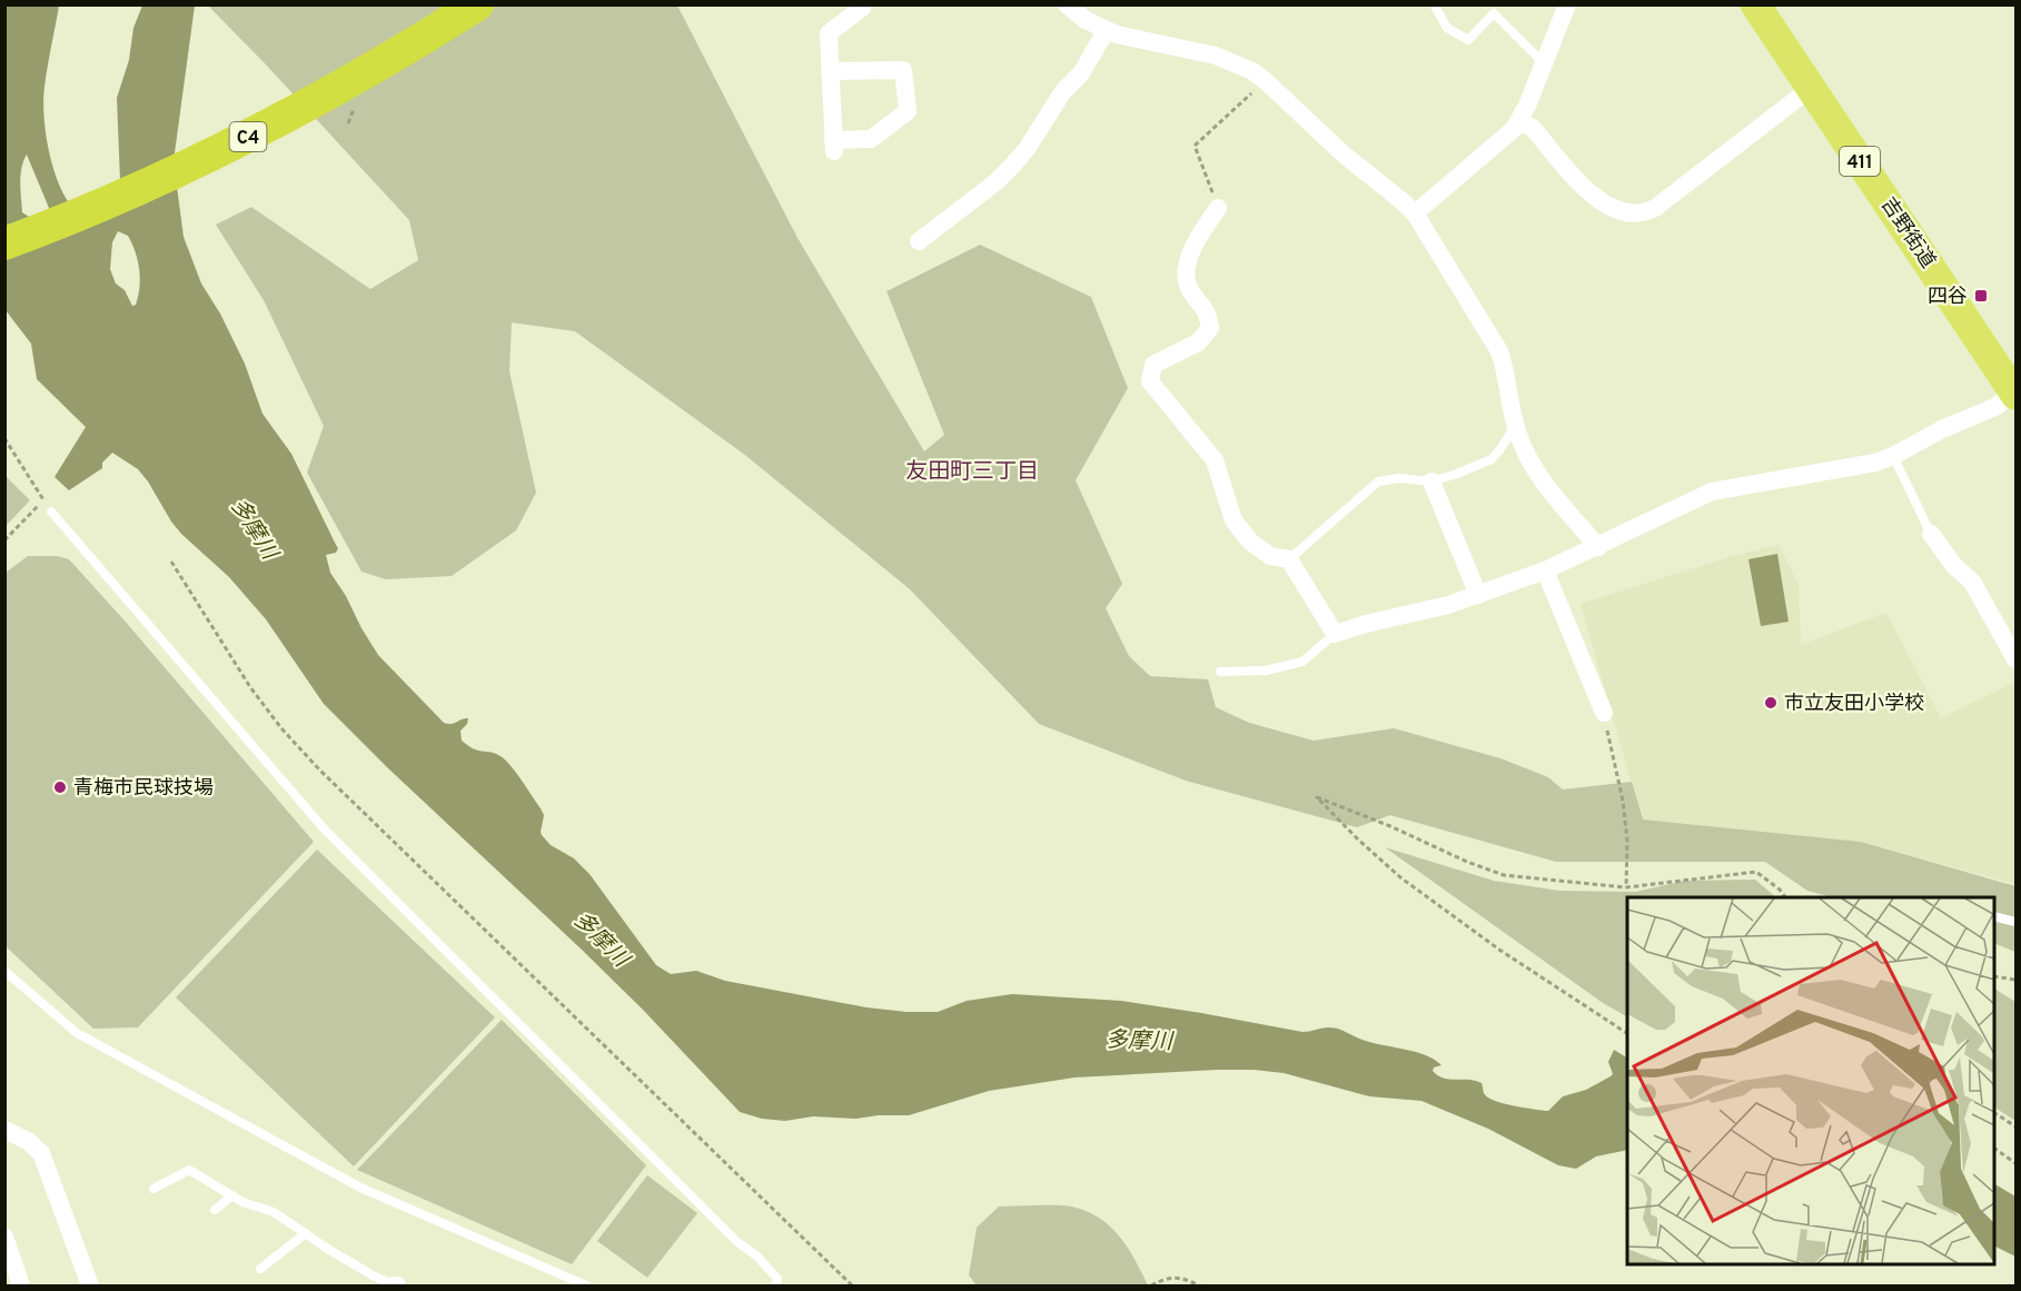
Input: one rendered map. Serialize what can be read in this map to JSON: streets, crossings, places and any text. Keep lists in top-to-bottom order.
{
  "streets": {
    "highway": ["C4", "411", "吉野街道"]
  },
  "districts": ["友田町三丁目"],
  "water": ["多摩川"],
  "places": {
    "transit": ["四谷"],
    "other": ["市立友田小学校", "青梅市民球技場"]
  }
}
